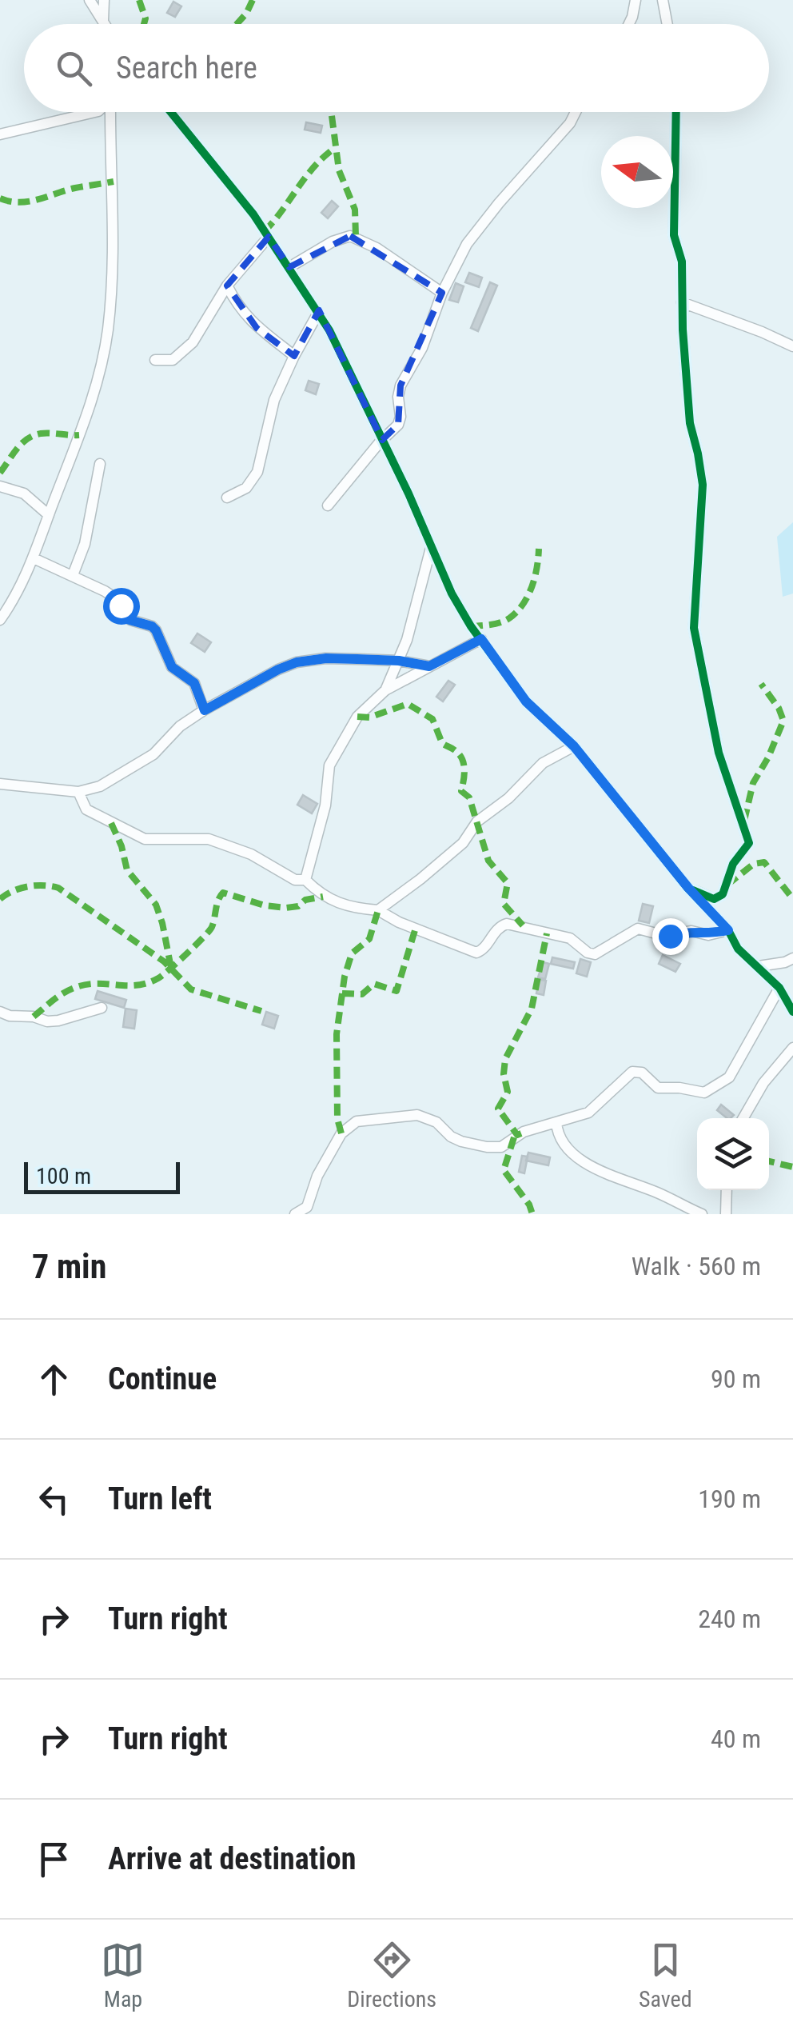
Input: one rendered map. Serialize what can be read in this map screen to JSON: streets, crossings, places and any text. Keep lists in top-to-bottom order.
{
  "scale_bar": "100 m",
  "north": "left",
  "page": {
    "search": "Search here",
    "scale": "100 m",
    "heading": ["7 min", "Walk · 560 m"],
    "list": [
      ["Continue", "90 m"],
      ["Turn left", "190 m"],
      ["Turn right", "240 m"],
      ["Turn right", "40 m"],
      "Arrive at destination"
    ],
    "nav": ["Map", "Directions", "Saved"]
  }
}
